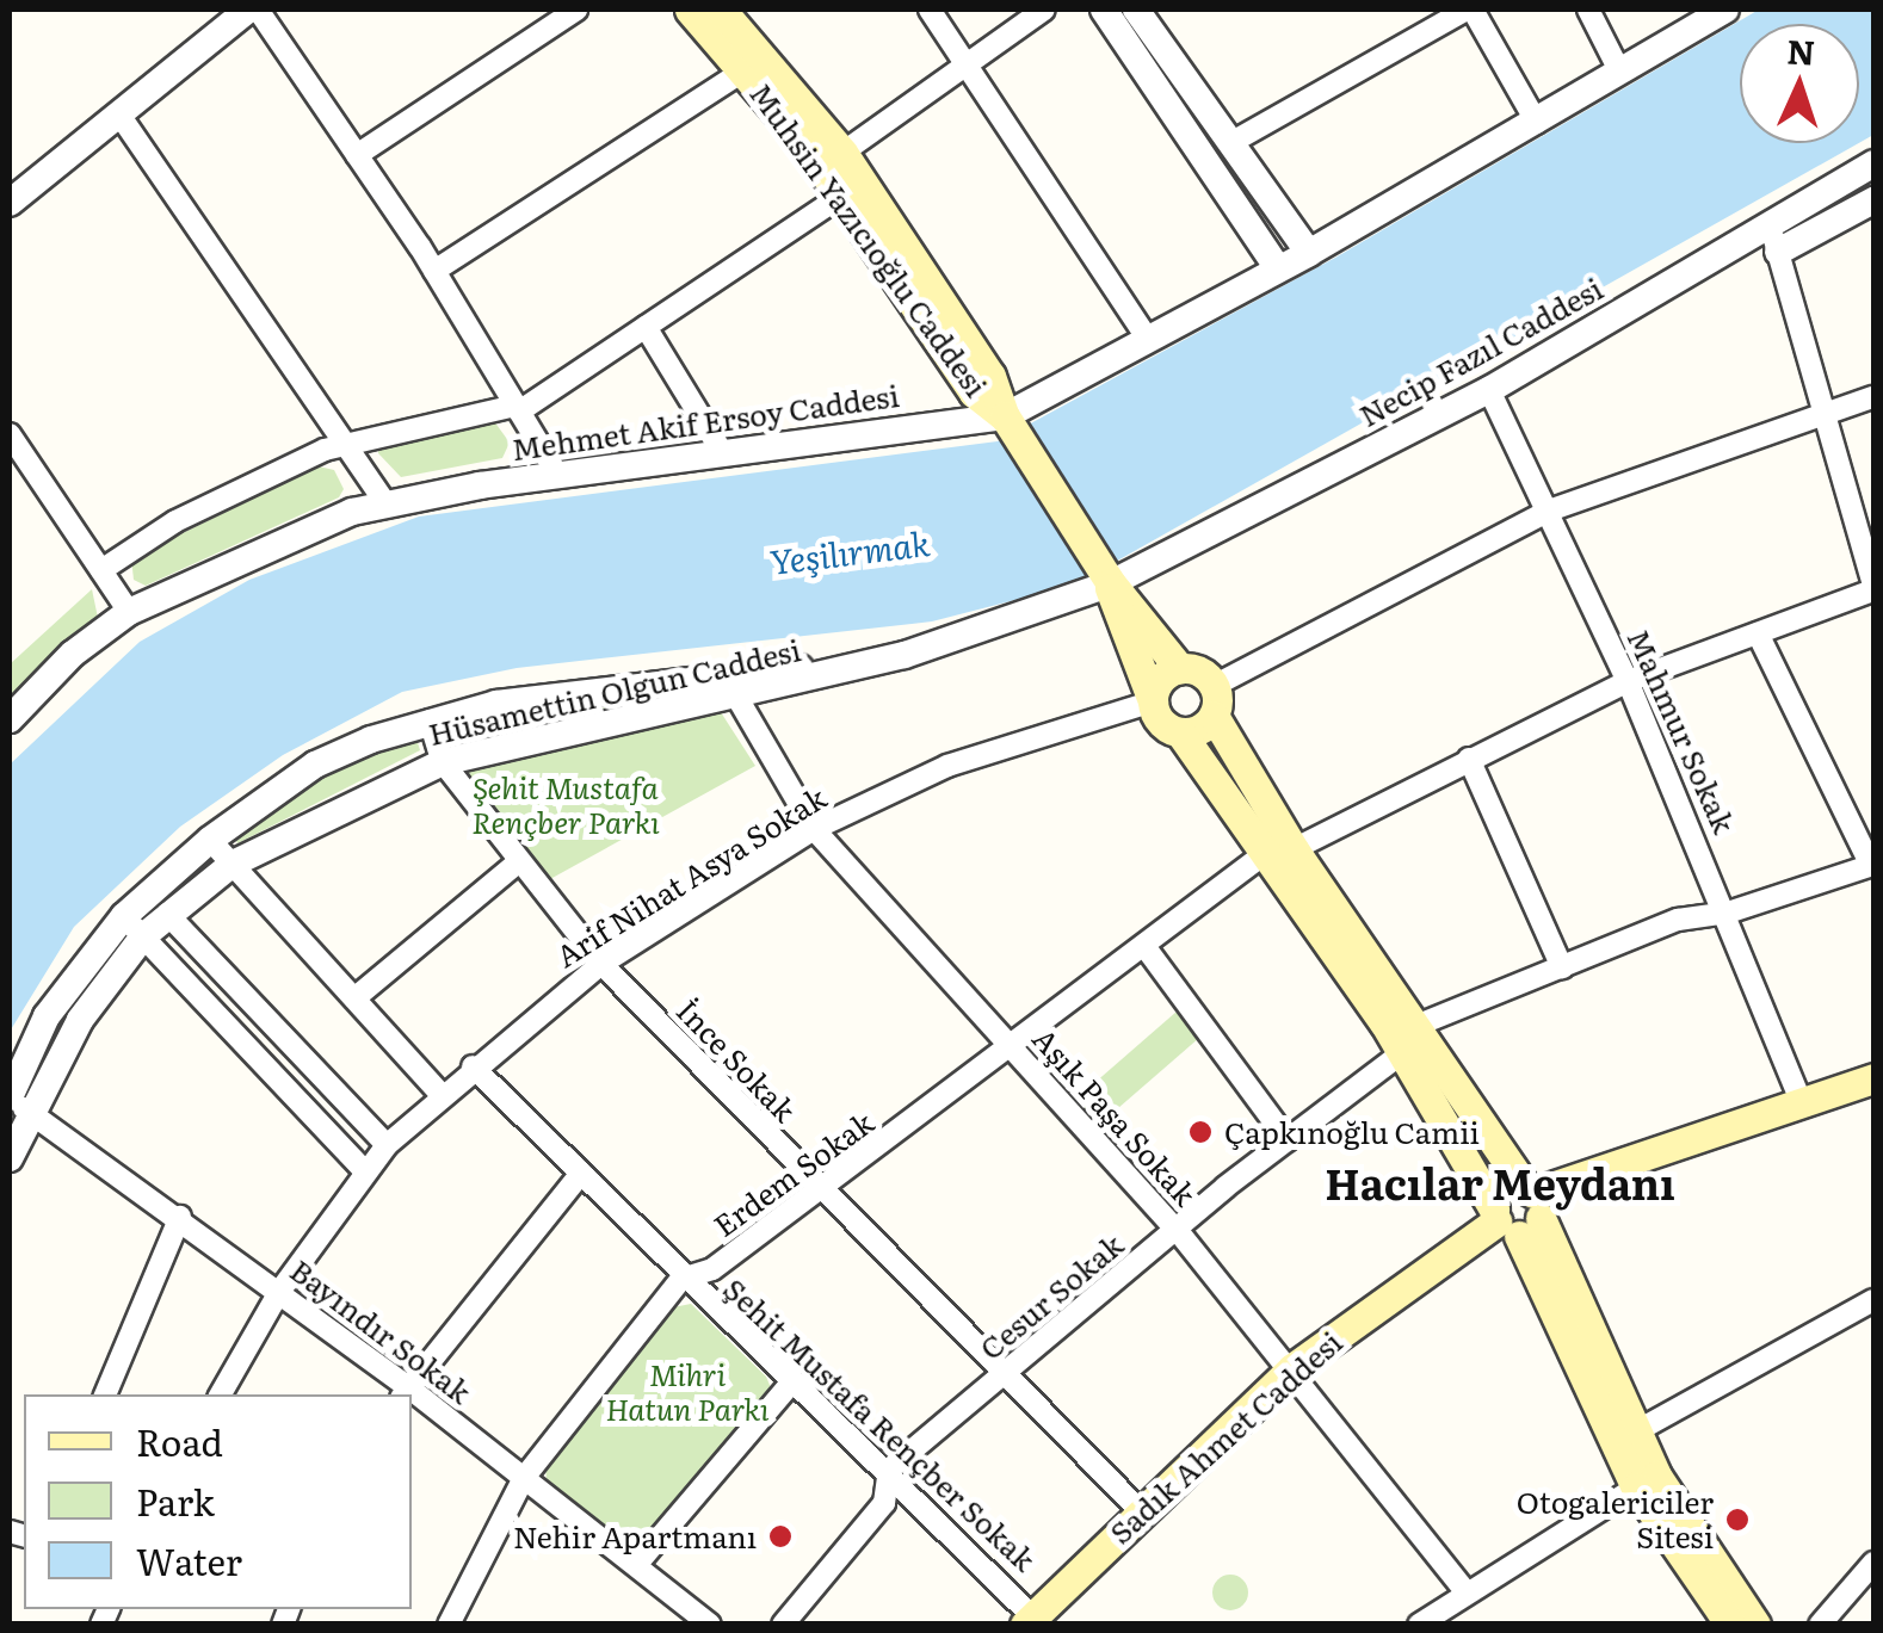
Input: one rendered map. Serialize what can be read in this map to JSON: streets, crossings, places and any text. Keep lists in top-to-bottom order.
{
  "streets": {
    "main road": ["Muhsin Yazıcıoğlu Caddesi", "Sadık Ahmet Caddesi"],
    "street": [
      "Necip Fazıl Caddesi",
      "Mehmet Akif Ersoy Caddesi",
      "Hüsamettin Olgun Caddesi",
      "Mahmur Sokak",
      "Arif Nihat Asya Sokak",
      "İnce Sokak",
      "Aşık Paşa Sokak",
      "Erdem Sokak",
      "Cesur Sokak",
      "Bayındır Sokak",
      "Şehit Mustafa Rençber Sokak"
    ]
  },
  "crossings": [
    ["Muhsin Yazıcıoğlu Caddesi", "Mehmet Akif Ersoy Caddesi"],
    ["Necip Fazıl Caddesi", "Hüsamettin Olgun Caddesi"],
    ["Necip Fazıl Caddesi", "Mahmur Sokak"],
    ["Hüsamettin Olgun Caddesi", "İnce Sokak"],
    ["Hüsamettin Olgun Caddesi", "Aşık Paşa Sokak"],
    ["Hüsamettin Olgun Caddesi", "Bayındır Sokak"],
    ["Mahmur Sokak", "Erdem Sokak"],
    ["Mahmur Sokak", "Cesur Sokak"],
    ["Mahmur Sokak", "Sadık Ahmet Caddesi"],
    ["Arif Nihat Asya Sokak", "İnce Sokak"],
    ["Arif Nihat Asya Sokak", "Aşık Paşa Sokak"],
    ["Arif Nihat Asya Sokak", "Bayındır Sokak"],
    ["Arif Nihat Asya Sokak", "Şehit Mustafa Rençber Sokak"],
    ["İnce Sokak", "Erdem Sokak"],
    ["İnce Sokak", "Cesur Sokak"],
    ["İnce Sokak", "Sadık Ahmet Caddesi"],
    ["Aşık Paşa Sokak", "Erdem Sokak"],
    ["Aşık Paşa Sokak", "Cesur Sokak"],
    ["Aşık Paşa Sokak", "Sadık Ahmet Caddesi"],
    ["Erdem Sokak", "Bayındır Sokak"],
    ["Erdem Sokak", "Şehit Mustafa Rençber Sokak"],
    ["Cesur Sokak", "Şehit Mustafa Rençber Sokak"],
    ["Şehit Mustafa Rençber Sokak", "Sadık Ahmet Caddesi"]
  ],
  "districts": ["Hacılar Meydanı"],
  "water": ["Yeşilırmak"],
  "parks": ["Şehit Mustafa Rençber Parkı", "Mihri Hatun Parkı"],
  "places": ["Çapkınoğlu Camii", "Otogalericiler Sitesi", "Nehir Apartmanı"],
  "legend": ["Road", "Park", "Water"],
  "north": "top"
}
